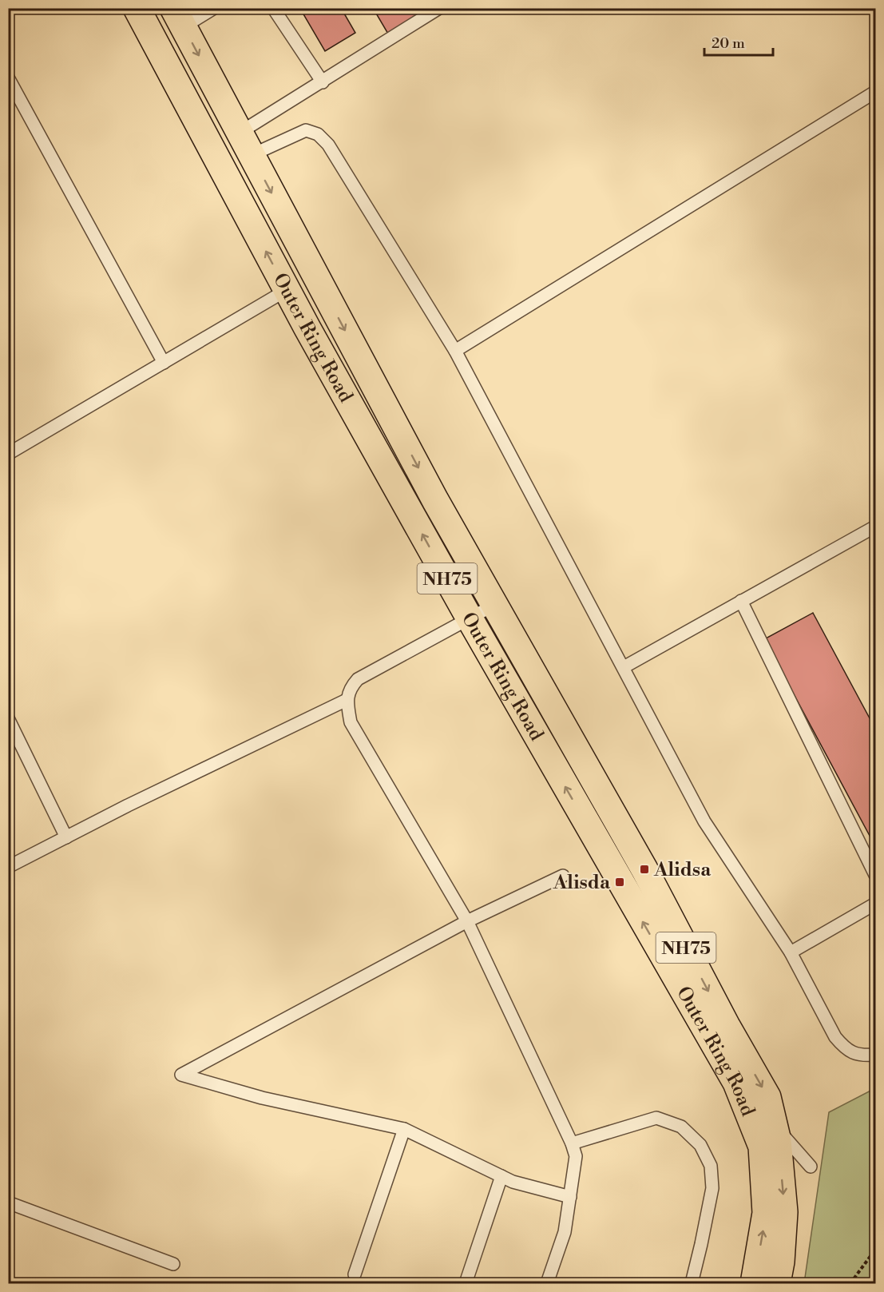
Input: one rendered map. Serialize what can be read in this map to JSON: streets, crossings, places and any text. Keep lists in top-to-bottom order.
{
  "streets": {
    "highway": ["Outer Ring Road", "NH75"]
  },
  "places": {
    "transit": ["Alidsa", "Alisda"]
  },
  "scale_bar": "20 m"
}
